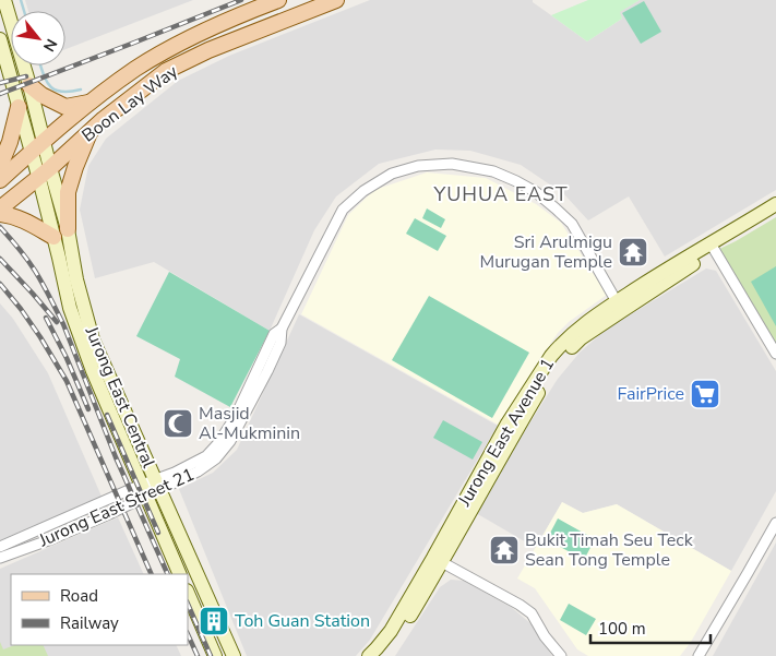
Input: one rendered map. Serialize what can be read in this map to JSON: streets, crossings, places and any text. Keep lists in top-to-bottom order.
{
  "streets": {
    "main road": ["Boon Lay Way", "Jurong East Central", "Jurong East Avenue 1"],
    "street": ["Jurong East Street 21"]
  },
  "crossings": [
    ["Boon Lay Way", "Jurong East Central"],
    ["Jurong East Central", "Jurong East Street 21"],
    ["Jurong East Avenue 1", "Jurong East Street 21"]
  ],
  "districts": ["YUHUA EAST"],
  "places": {
    "temple": ["Sri Arulmigu Murugan Temple", "Bukit Timah Seu Teck Sean Tong Temple"],
    "supermarket": ["FairPrice"],
    "mosque": ["Masjid Al-Mukminin"],
    "building": ["Toh Guan Station"]
  },
  "legend": ["Road", "Railway"],
  "scale_bar": "100 m",
  "north": "bottom right"
}
